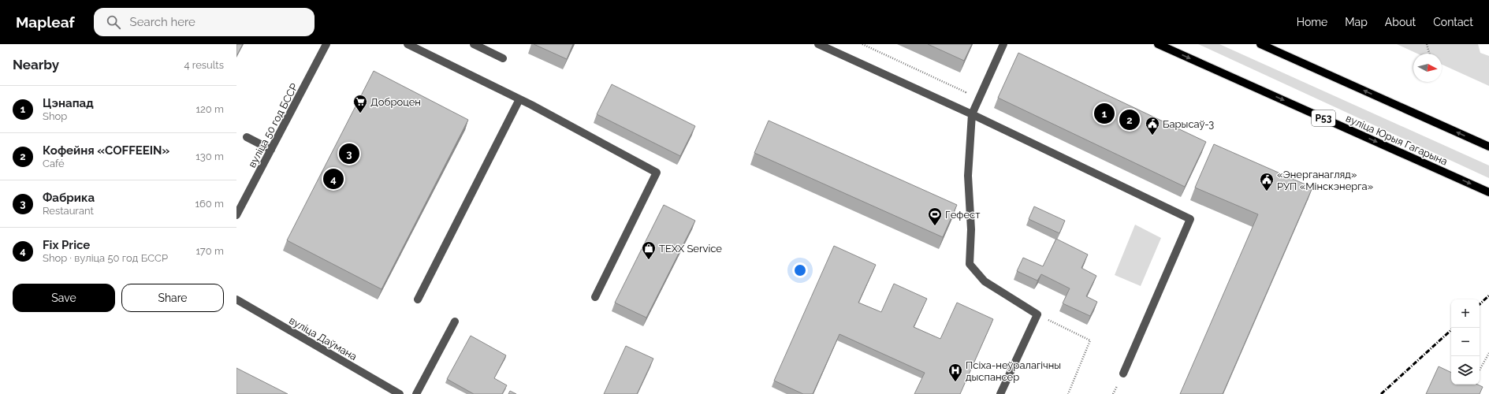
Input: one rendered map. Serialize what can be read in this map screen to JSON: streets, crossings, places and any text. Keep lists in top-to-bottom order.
{
  "streets": {
    "main road": ["Р53", "вуліца Юрыя Гагарына"],
    "street": ["вуліца 50 год БССР", "вуліца Даўмана"]
  },
  "places": {
    "supermarket": ["Доброцен"],
    "public building": ["Барысаў-3", "«Энерганагляд» РУП «Мінскэнерга»"],
    "sports": ["Гефест"],
    "shop": ["TEXX Service"],
    "hospital": ["Псіха-неўралагічны дыспансер"]
  },
  "north": "right",
  "page": {
    "header": "Mapleaf",
    "search": "Search here",
    "nav": [
      "Home",
      "Map",
      "About",
      "Contact"
    ],
    "heading": ["Nearby", "4 results"],
    "list": [
      {
        "mark": "1",
        "name": "Цэнапад",
        "note": "Shop",
        "value": "120 m"
      },
      {
        "mark": "2",
        "name": "Кофейня «COFFEEIN»",
        "note": "Café",
        "value": "130 m"
      },
      {
        "mark": "3",
        "name": "Фабрика",
        "note": "Restaurant",
        "value": "160 m"
      },
      {
        "mark": "4",
        "name": "Fix Price",
        "note": "Shop · вуліца 50 год БССР",
        "value": "170 m"
      }
    ],
    "pins": [
      "1",
      "2",
      "3",
      "4"
    ],
    "buttons": ["Save", "Share"],
    "map_buttons": ["+", "−"]
  }
}
